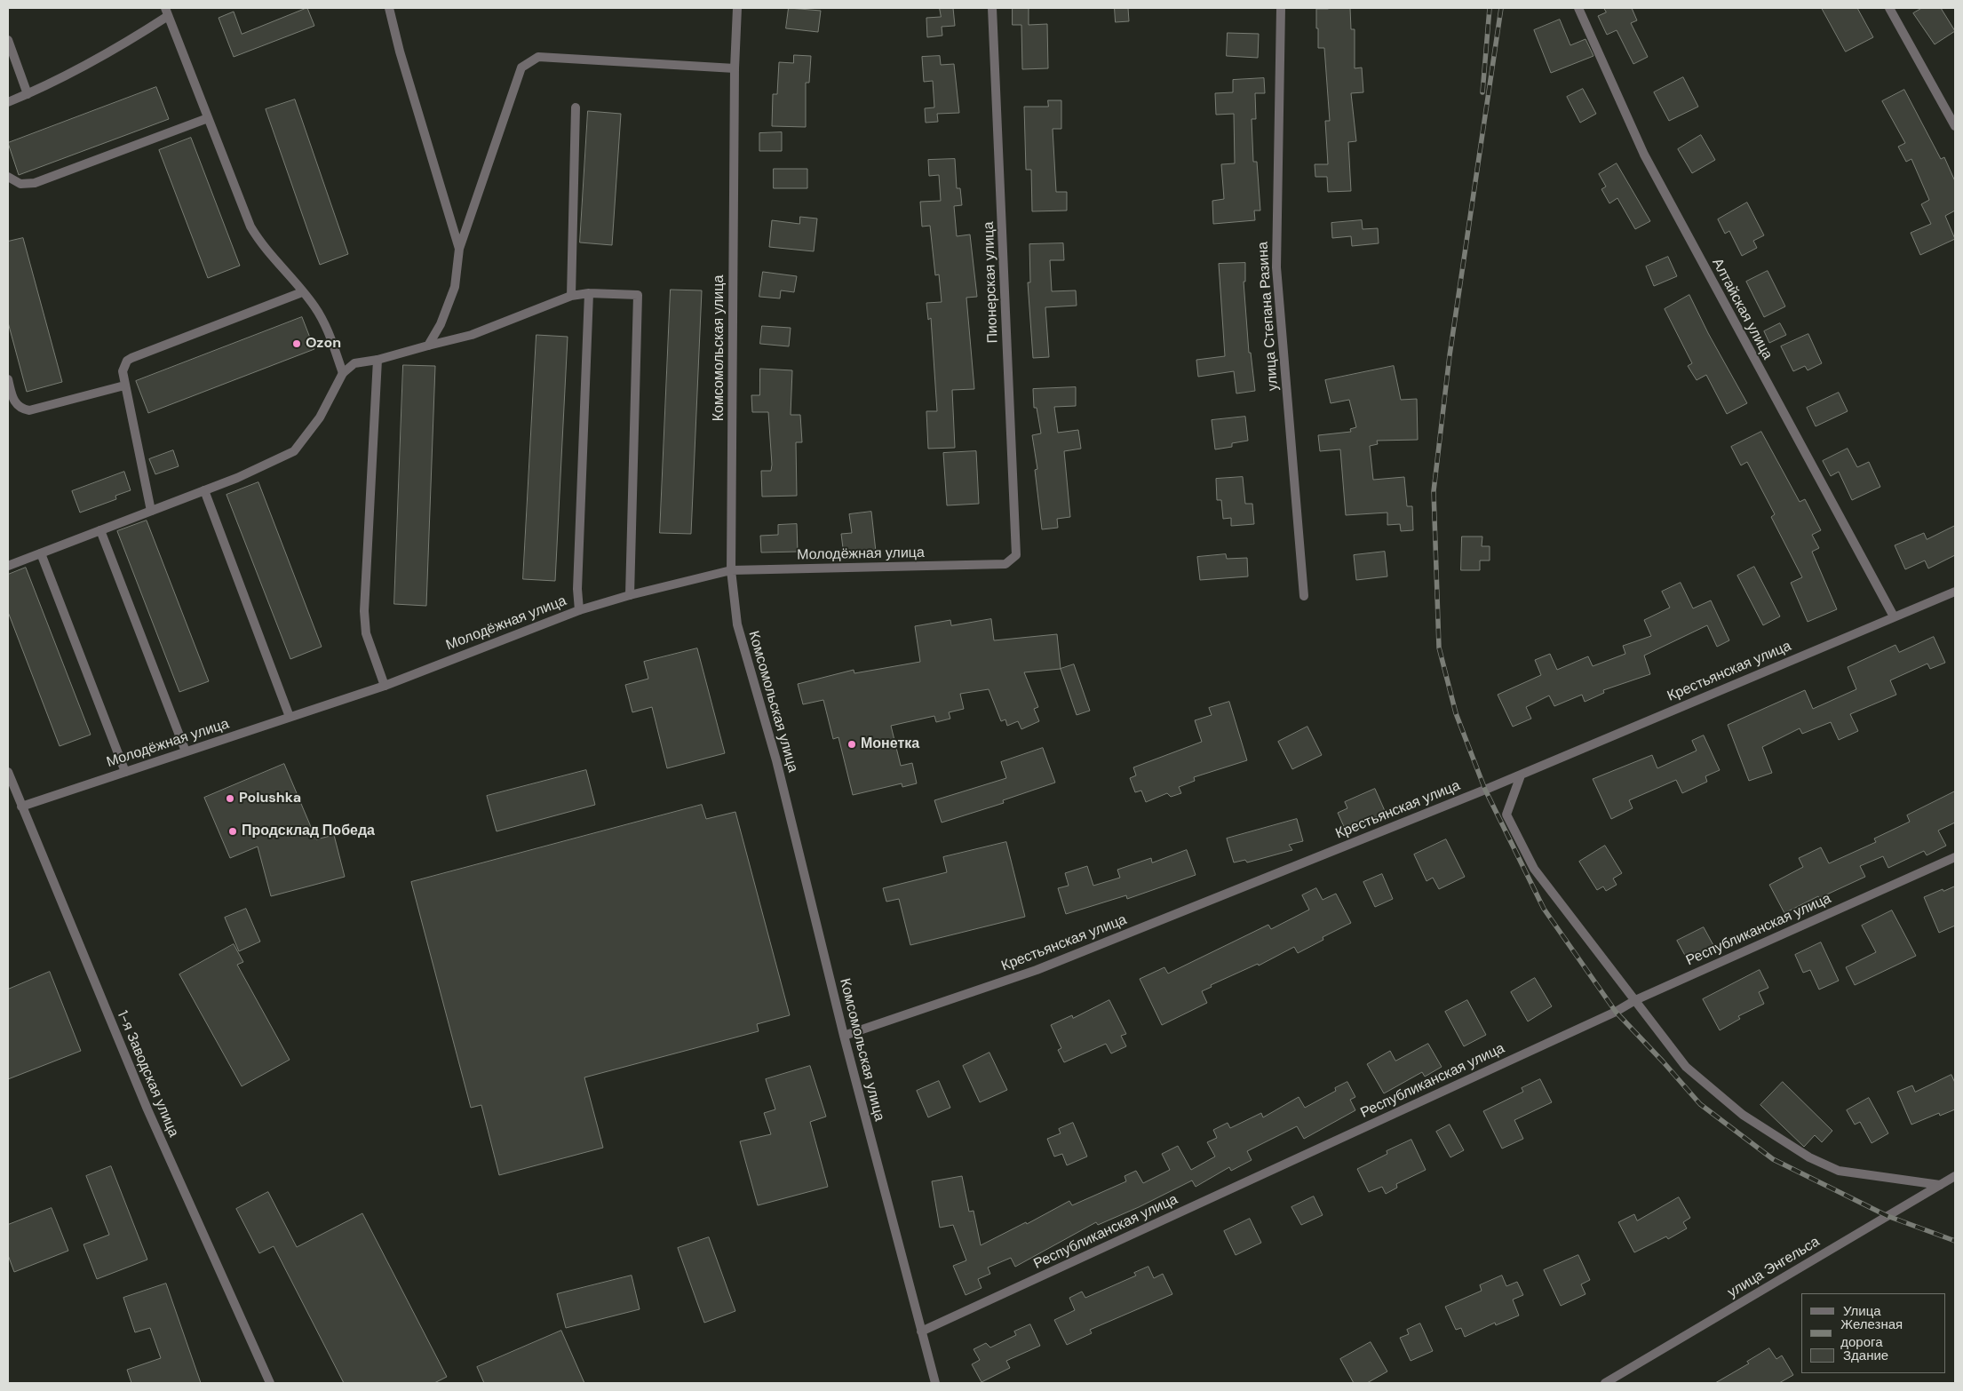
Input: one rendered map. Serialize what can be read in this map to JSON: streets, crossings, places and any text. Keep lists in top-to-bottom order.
{
  "streets": {
    "street": [
      "Пионерская улица",
      "Алтайская улица",
      "улица Степана Разина",
      "Комсомольская улица",
      "Молодёжная улица",
      "Крестьянская улица",
      "Республиканская улица",
      "1-я Заводская улица",
      "улица Энгельса"
    ]
  },
  "crossings": [
    ["Пионерская улица", "Молодёжная улица"],
    ["Алтайская улица", "Крестьянская улица"],
    ["Комсомольская улица", "Молодёжная улица"],
    ["Комсомольская улица", "Крестьянская улица"],
    ["Комсомольская улица", "Республиканская улица"],
    ["Молодёжная улица", "1-я Заводская улица"]
  ],
  "places": [
    "Ozon",
    "Монетка",
    "Polushka",
    "Продсклад Победа"
  ],
  "legend": ["Улица", "Железная дорога", "Здание"]
}
